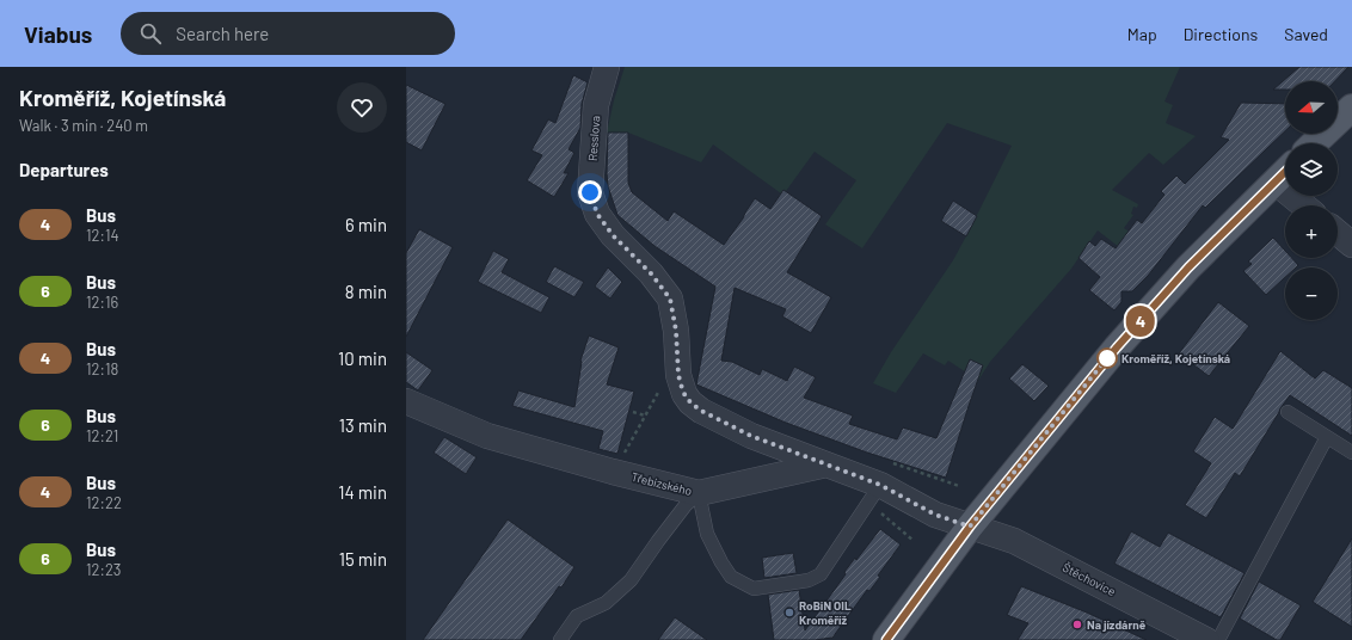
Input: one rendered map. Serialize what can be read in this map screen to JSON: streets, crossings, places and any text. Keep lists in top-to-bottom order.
{
  "streets": {
    "street": ["Resslova", "Třebízského", "Štěchovice"]
  },
  "crossings": [
    ["Resslova", "Třebízského"]
  ],
  "places": ["Kroměříž, Kojetínská", "RoBiN OIL Kroměříž", "Na jízdárně"],
  "lines": ["bus line 4"],
  "north": "left",
  "page": {
    "header": "Viabus",
    "search": "Search here",
    "nav": ["Map", "Directions", "Saved"],
    "heading": [
      ["Kroměříž, Kojetínská", "Walk · 3 min · 240 m"],
      "Departures"
    ],
    "on_map": "4",
    "map_buttons": ["+", "−"],
    "list": [
      {
        "mark": "4",
        "name": "Bus",
        "note": "12:14",
        "value": "6 min"
      },
      {
        "mark": "6",
        "name": "Bus",
        "note": "12:16",
        "value": "8 min"
      },
      {
        "mark": "4",
        "name": "Bus",
        "note": "12:18",
        "value": "10 min"
      },
      {
        "mark": "6",
        "name": "Bus",
        "note": "12:21",
        "value": "13 min"
      },
      {
        "mark": "4",
        "name": "Bus",
        "note": "12:22",
        "value": "14 min"
      },
      {
        "mark": "6",
        "name": "Bus",
        "note": "12:23",
        "value": "15 min"
      }
    ]
  }
}
